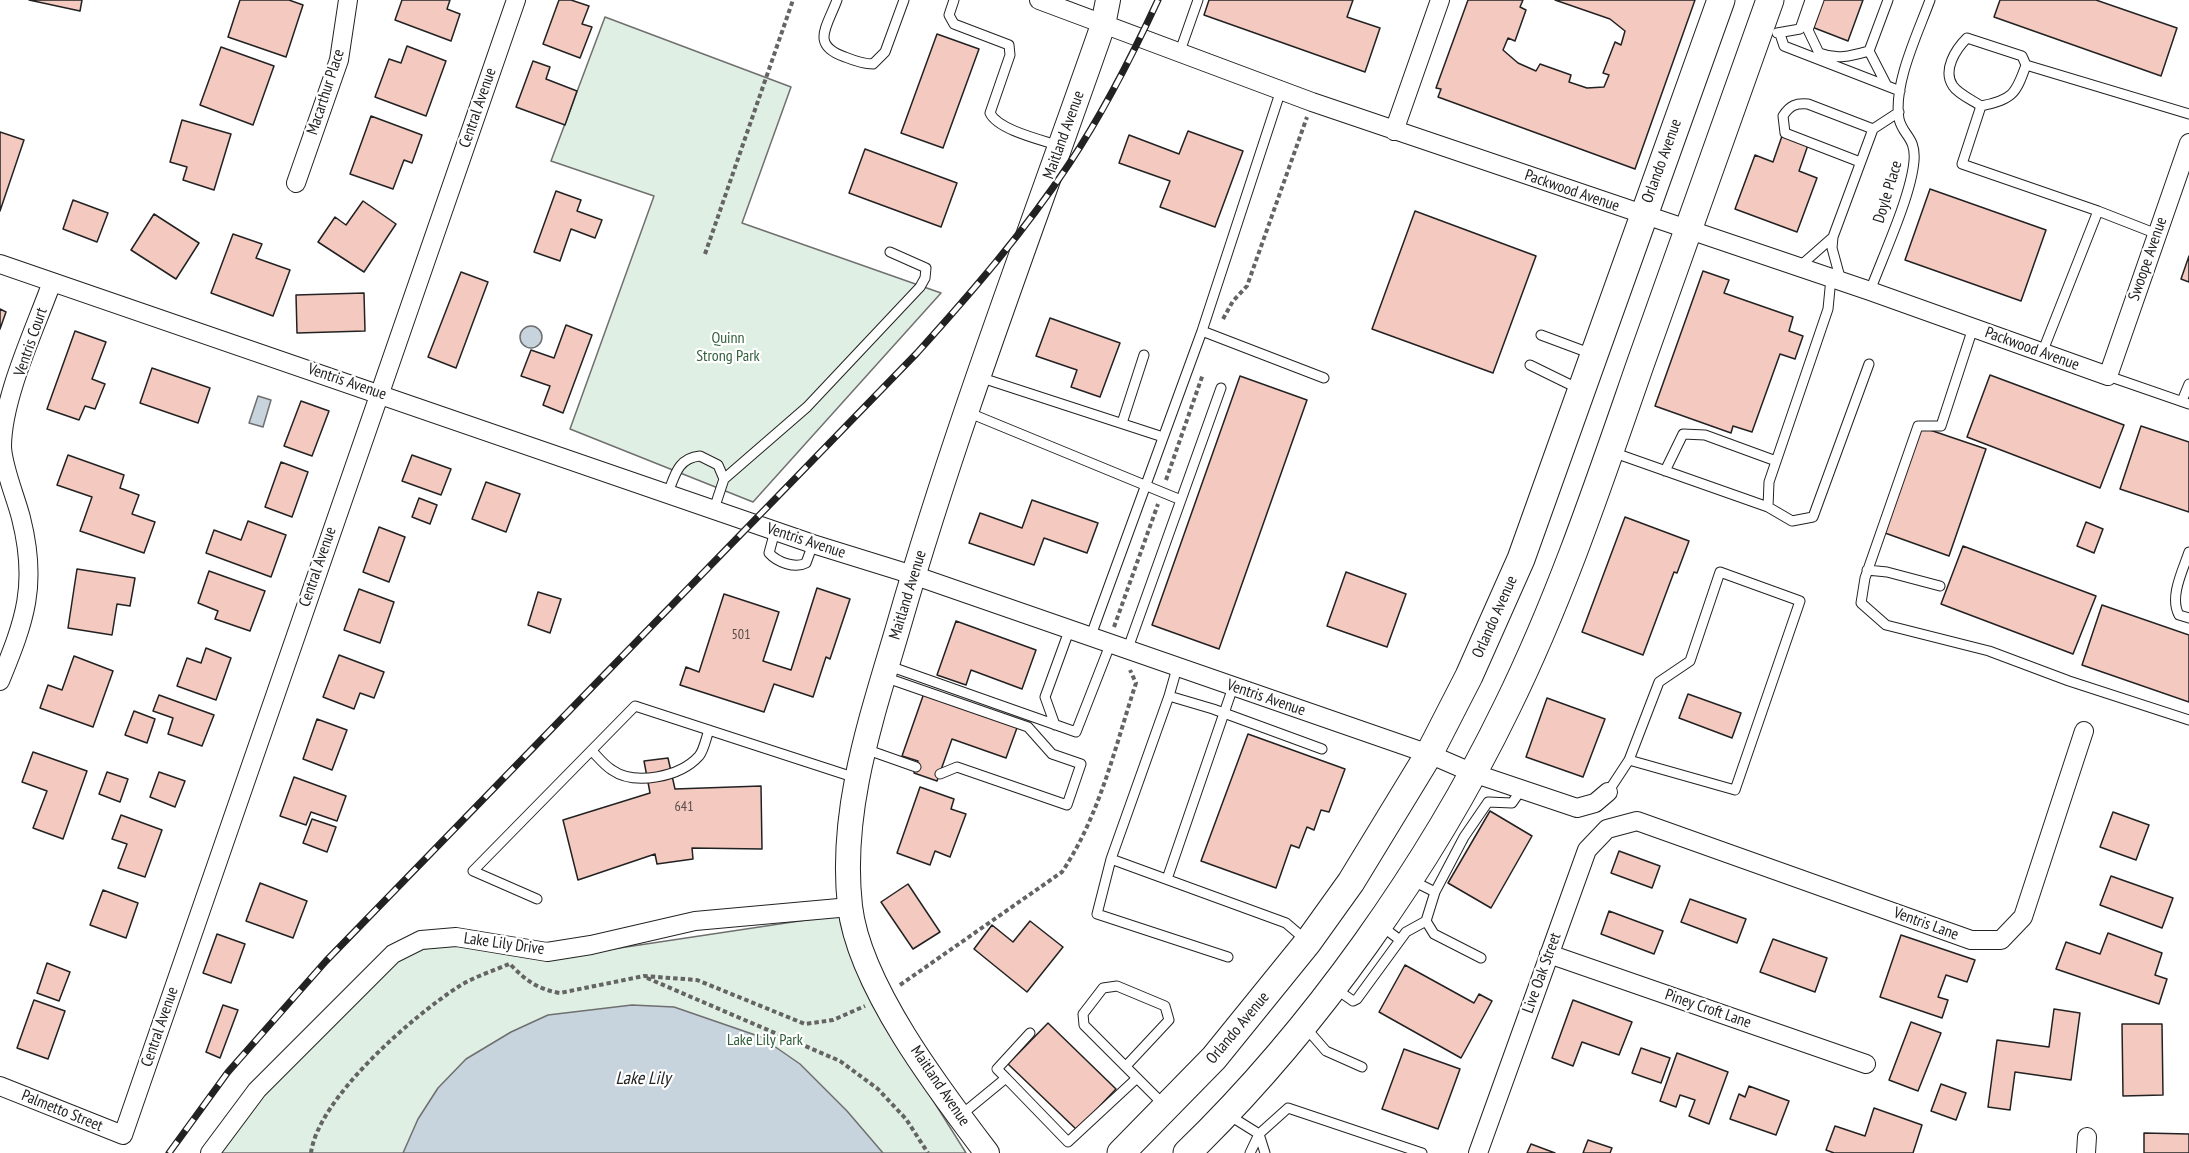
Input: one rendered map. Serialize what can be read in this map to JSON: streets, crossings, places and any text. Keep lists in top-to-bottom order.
{
  "streets": {
    "main road": ["Maitland Avenue", "Orlando Avenue"],
    "street": [
      "Macarthur Place",
      "Central Avenue",
      "Packwood Avenue",
      "Swoope Avenue",
      "Ventris Court",
      "Ventris Avenue",
      "Ventris Lane",
      "Lake Lily Drive",
      "Live Oak Street",
      "Piney Croft Lane",
      "Palmetto Street"
    ],
    "lane": ["Doyle Place"]
  },
  "crossings": [
    ["Central Avenue", "Ventris Avenue"],
    ["Central Avenue", "Palmetto Street"],
    ["Maitland Avenue", "Packwood Avenue"],
    ["Maitland Avenue", "Ventris Avenue"],
    ["Maitland Avenue", "Lake Lily Drive"],
    ["Orlando Avenue", "Packwood Avenue"],
    ["Orlando Avenue", "Ventris Avenue"],
    ["Packwood Avenue", "Doyle Place"],
    ["Packwood Avenue", "Swoope Avenue"],
    ["Ventris Court", "Ventris Avenue"],
    ["Ventris Lane", "Live Oak Street"],
    ["Live Oak Street", "Piney Croft Lane"]
  ],
  "water": ["Lake Lily"],
  "parks": ["Quinn Strong Park", "Lake Lily Park"],
  "house_numbers": ["501", "641"]
}
